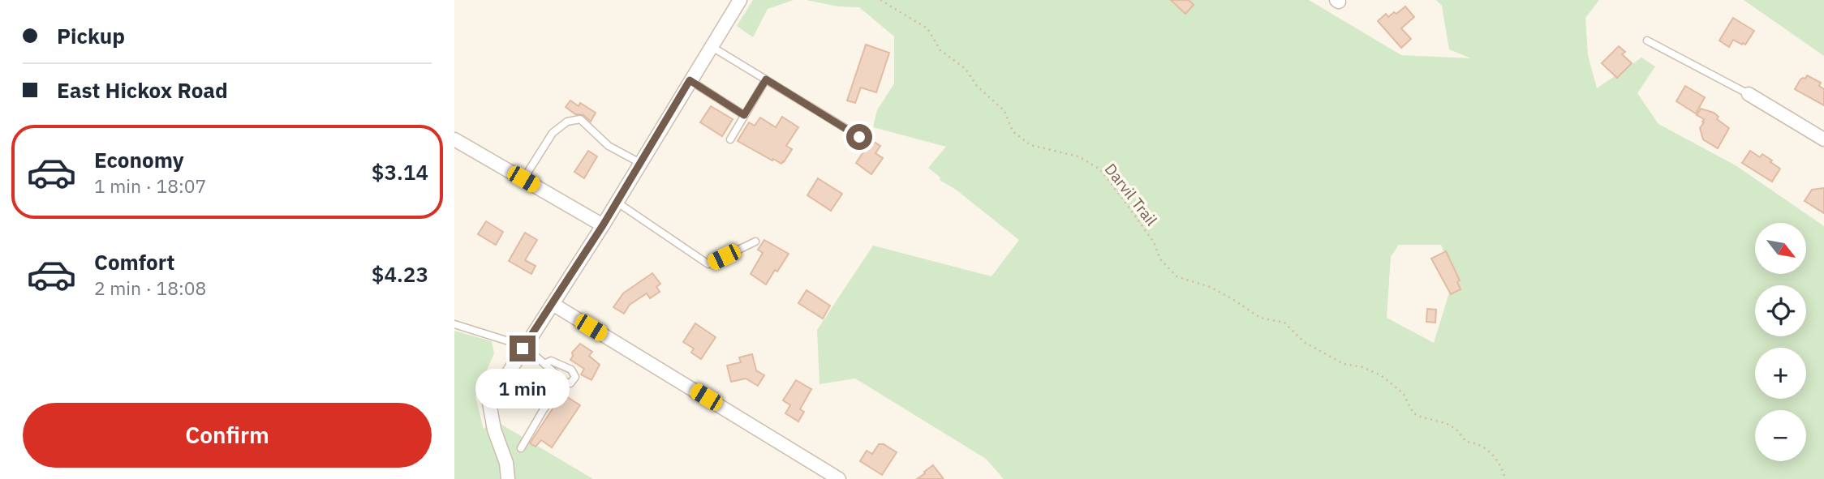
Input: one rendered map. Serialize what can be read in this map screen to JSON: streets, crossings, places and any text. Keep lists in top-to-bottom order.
{
  "streets": {
    "path": ["Darvil Trail"]
  },
  "north": "bottom right",
  "page": {
    "banner": ["Pickup", "East Hickox Road"],
    "list": [
      {
        "name": "Economy",
        "note": "1 min · 18:07",
        "value": "$3.14"
      },
      {
        "name": "Comfort",
        "note": "2 min · 18:08",
        "value": "$4.23"
      }
    ],
    "map_buttons": ["+", "−"],
    "bubble": "1 min",
    "buttons": "Confirm"
  }
}
